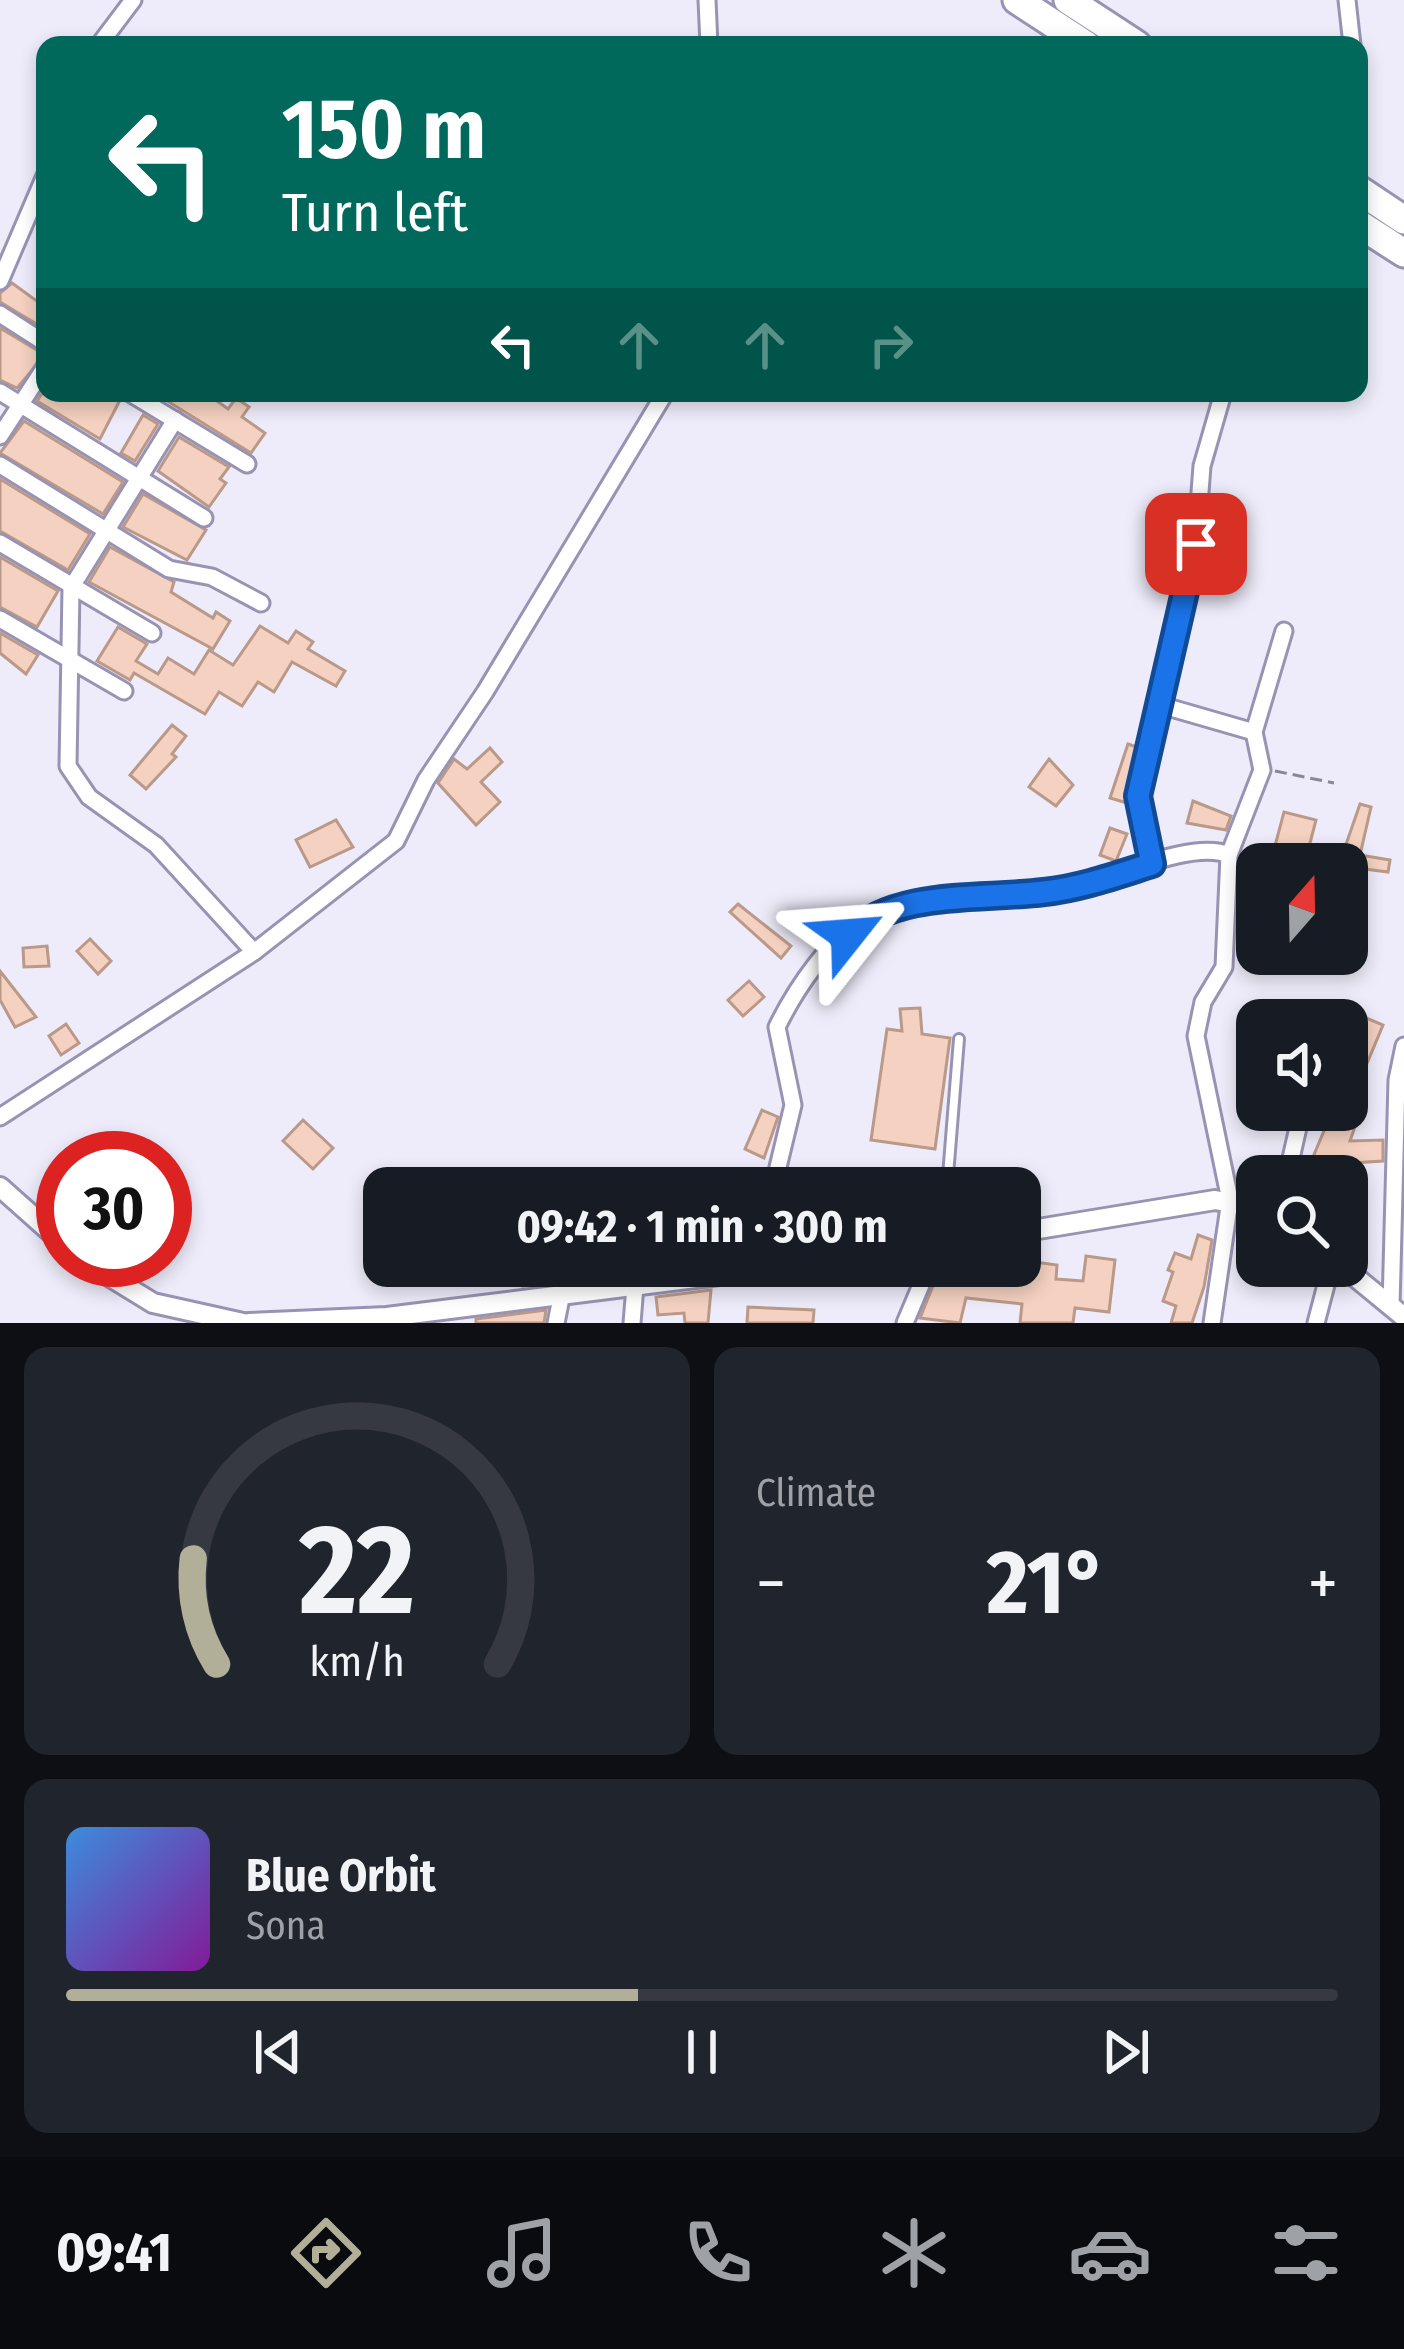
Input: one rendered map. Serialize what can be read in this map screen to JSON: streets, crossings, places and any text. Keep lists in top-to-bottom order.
{
  "north": "top",
  "page": {
    "turn": ["150 m", "Turn left"],
    "limit": "30",
    "trip": "09:42 · 1 min · 300 m",
    "tile": "Climate",
    "heat": ["−", "21°", "+"],
    "song": ["Blue Orbit", "Sona"],
    "tabs": "09:41",
    "gauge": ["22", "km/h"]
  }
}
